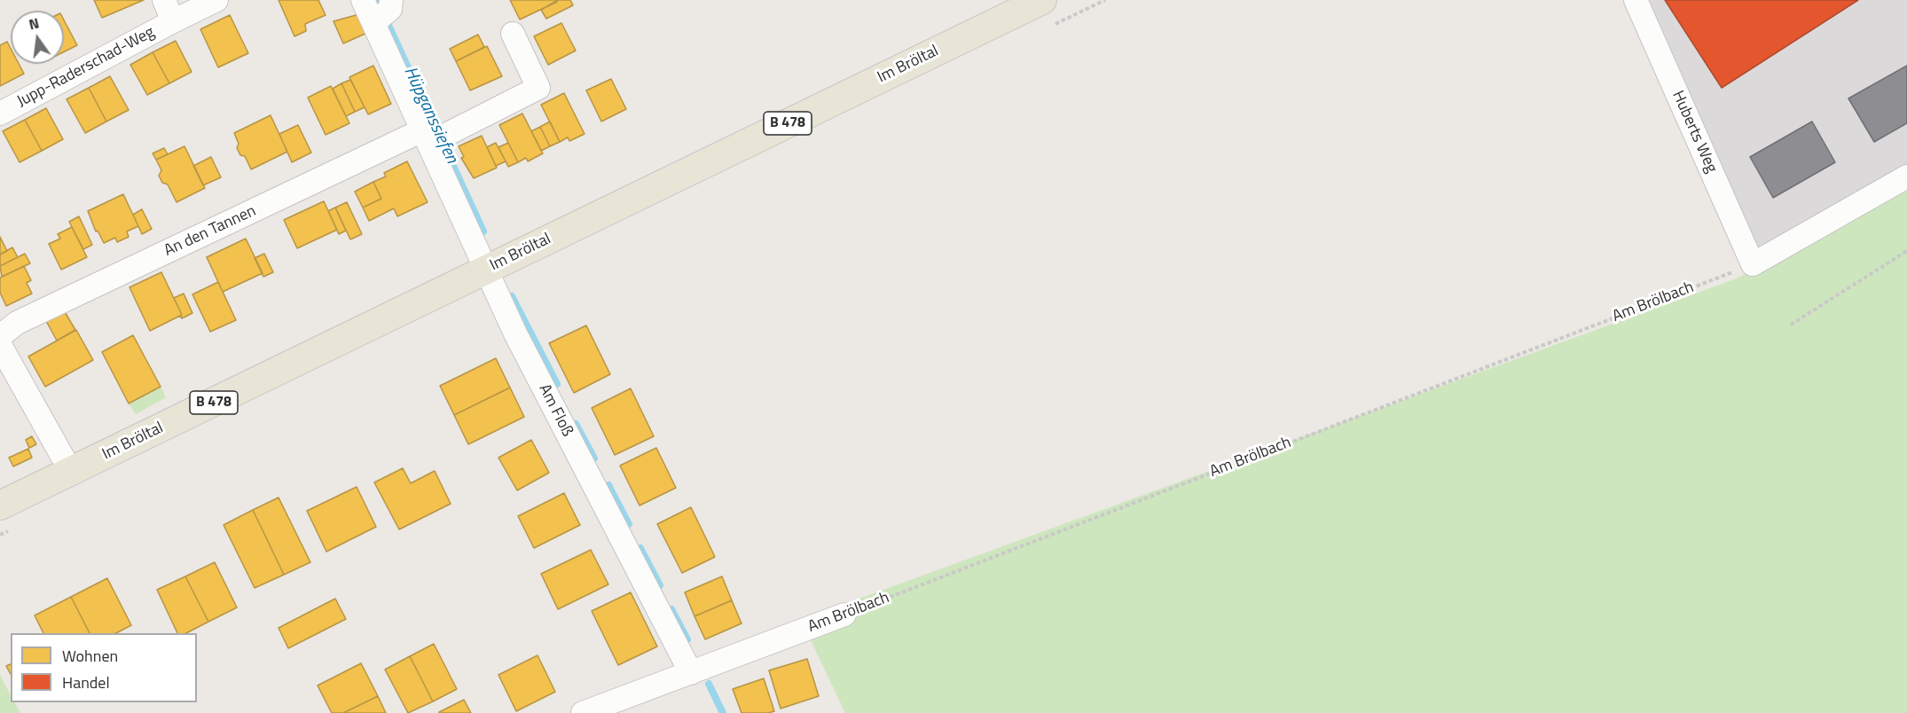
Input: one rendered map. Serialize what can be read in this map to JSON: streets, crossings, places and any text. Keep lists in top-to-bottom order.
{
  "streets": {
    "main road": ["Im Bröltal", "B 478"],
    "street": [
      "Jupp-Raderschad-Weg",
      "Huberts Weg",
      "An den Tannen",
      "Am Brölbach",
      "Am Floß"
    ]
  },
  "crossings": [
    ["Im Bröltal", "Am Floß"],
    ["Huberts Weg", "Am Brölbach"],
    ["An den Tannen", "Am Floß"],
    ["Am Brölbach", "Am Floß"]
  ],
  "water": ["Hüpganssiefen"],
  "legend": ["Wohnen", "Handel"],
  "north": "top"
}
